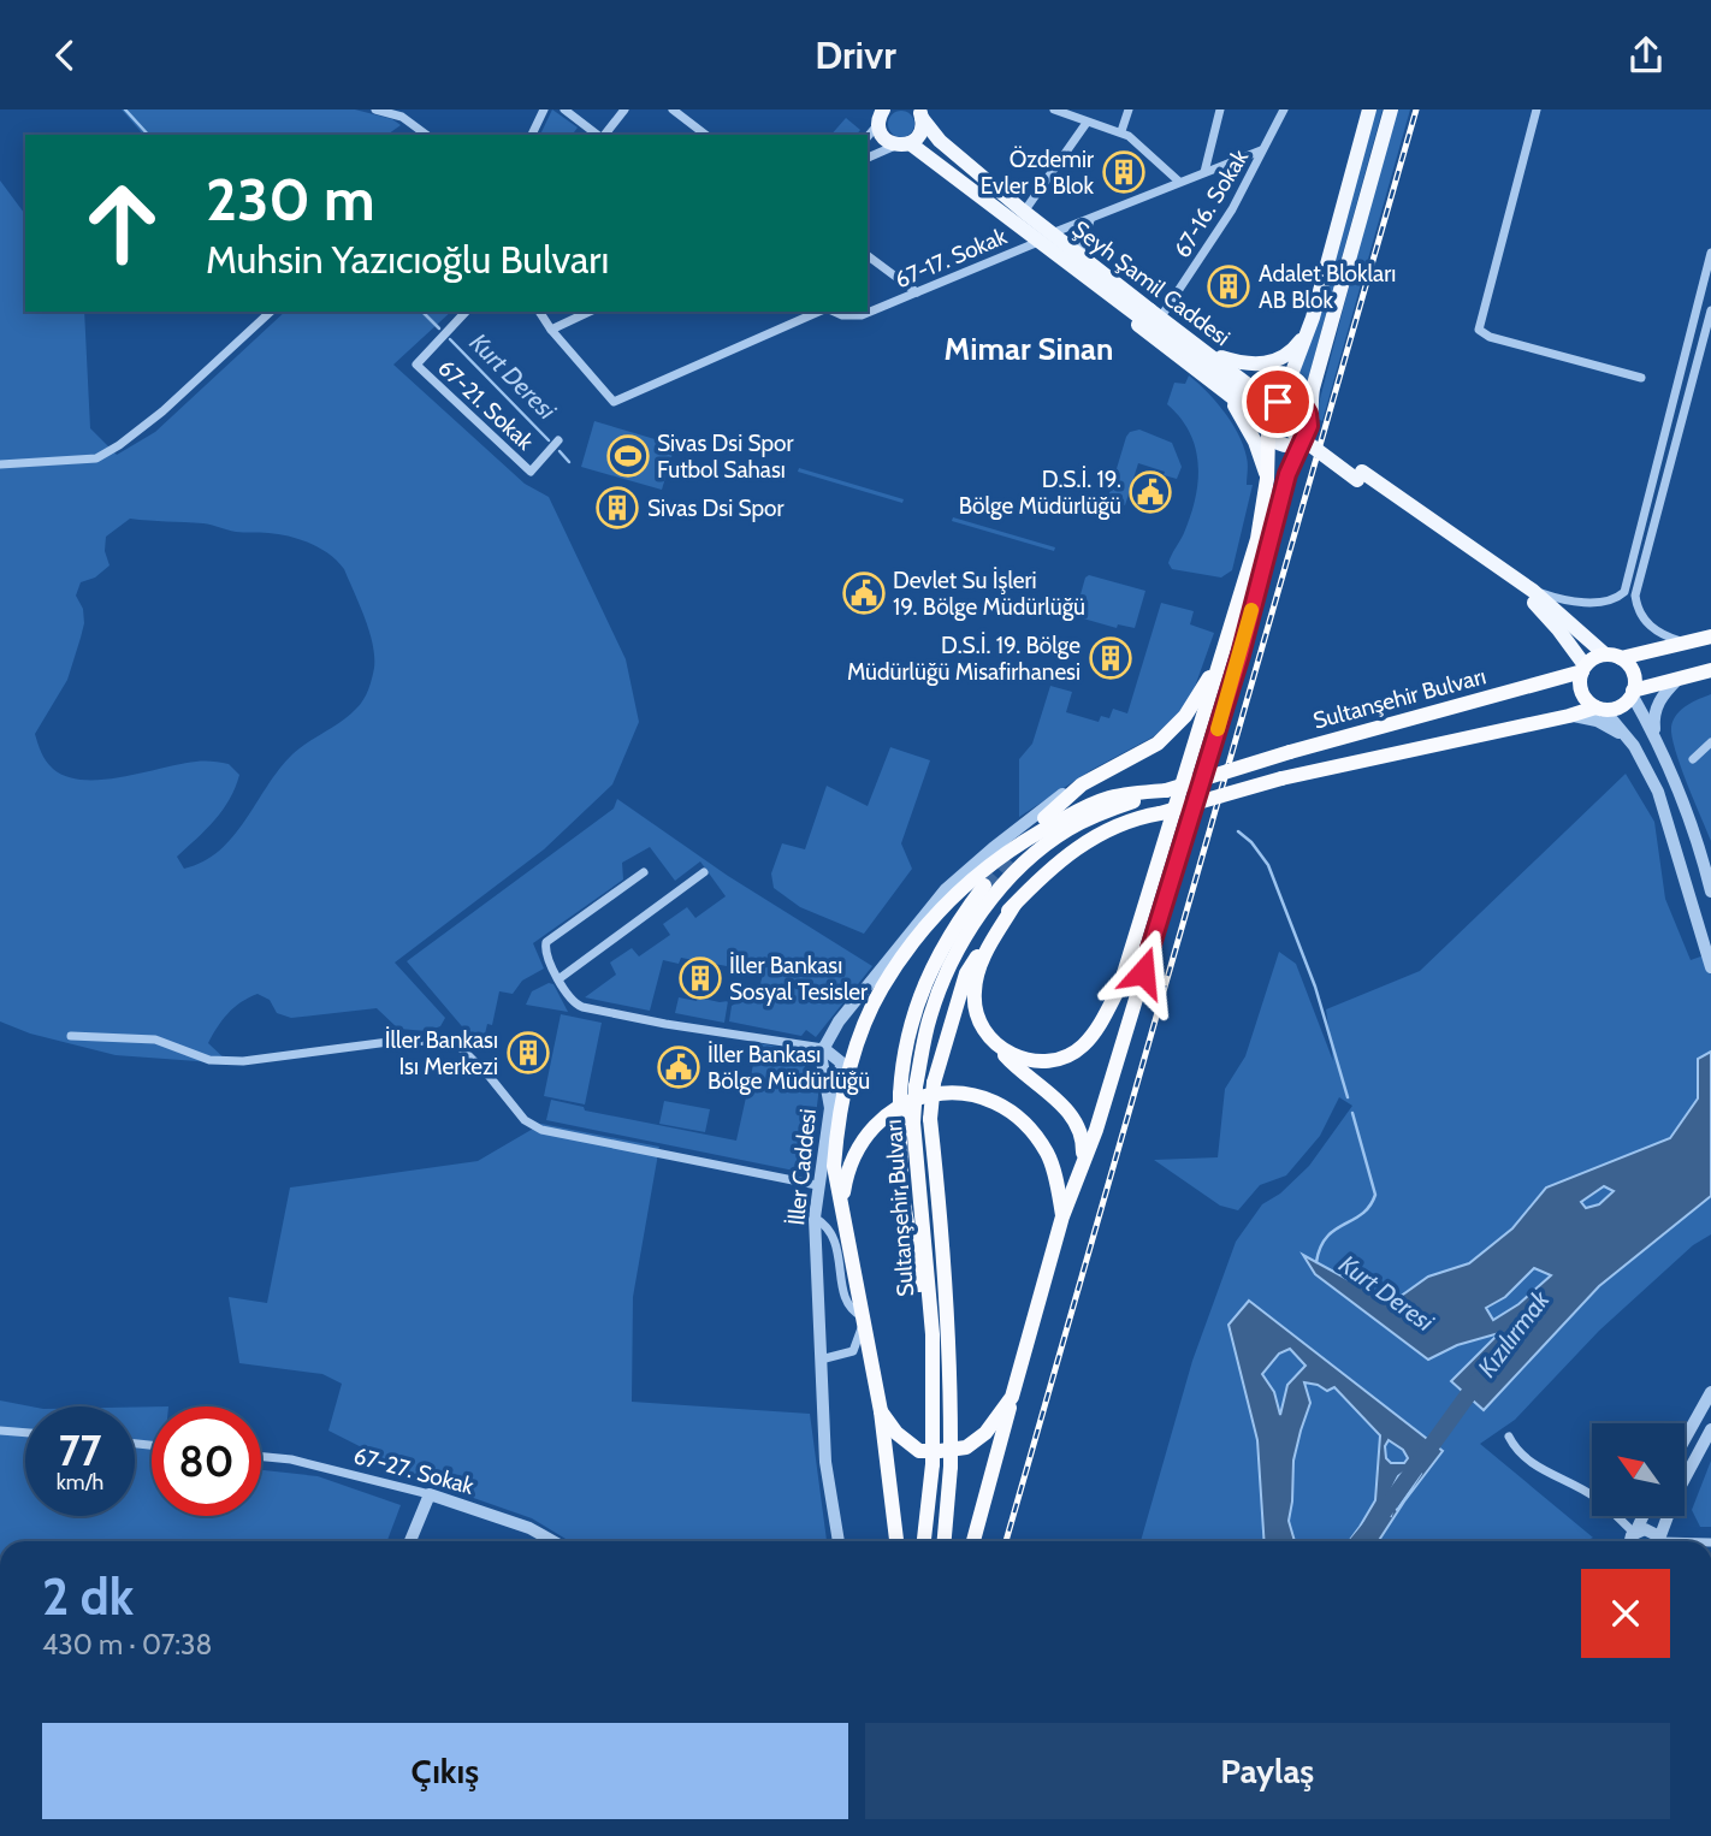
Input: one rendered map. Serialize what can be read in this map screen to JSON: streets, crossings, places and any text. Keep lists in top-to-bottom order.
{
  "streets": {
    "highway": ["Sultanşehir Bulvarı"],
    "main road": ["Şeyh Şamil Caddesi"],
    "street": [
      "67-16. Sokak",
      "67-17. Sokak",
      "67-21. Sokak",
      "İller Caddesi",
      "67-27. Sokak"
    ]
  },
  "crossings": [
    ["67-16. Sokak", "67-17. Sokak"],
    ["67-16. Sokak", "Şeyh Şamil Caddesi"],
    ["67-17. Sokak", "Şeyh Şamil Caddesi"],
    ["Şeyh Şamil Caddesi", "Sultanşehir Bulvarı"]
  ],
  "districts": ["Mimar Sinan"],
  "water": ["Kurt Deresi", "Kızılırmak"],
  "places": {
    "building": [
      "Özdemir Evler B Blok",
      "Adalet Blokları AB Blok",
      "Sivas Dsi Spor",
      "D.S.İ. 19. Bölge Müdürlüğü Misafirhanesi",
      "İller Bankası Sosyal Tesisler",
      "İller Bankası Isı Merkezi"
    ],
    "sports": ["Sivas Dsi Spor Futbol Sahası"],
    "public building": ["D.S.İ. 19. Bölge Müdürlüğü", "Devlet Su İşleri 19. Bölge Müdürlüğü", "İller Bankası Bölge Müdürlüğü"]
  },
  "north": "top left",
  "page": {
    "header": "Drivr",
    "turn": ["230 m", "Muhsin Yazıcıoğlu Bulvarı"],
    "speed": "77 km/h",
    "limit": "80",
    "heading": ["2 dk", "430 m · 07:38"],
    "buttons": ["Çıkış", "Paylaş"]
  }
}
